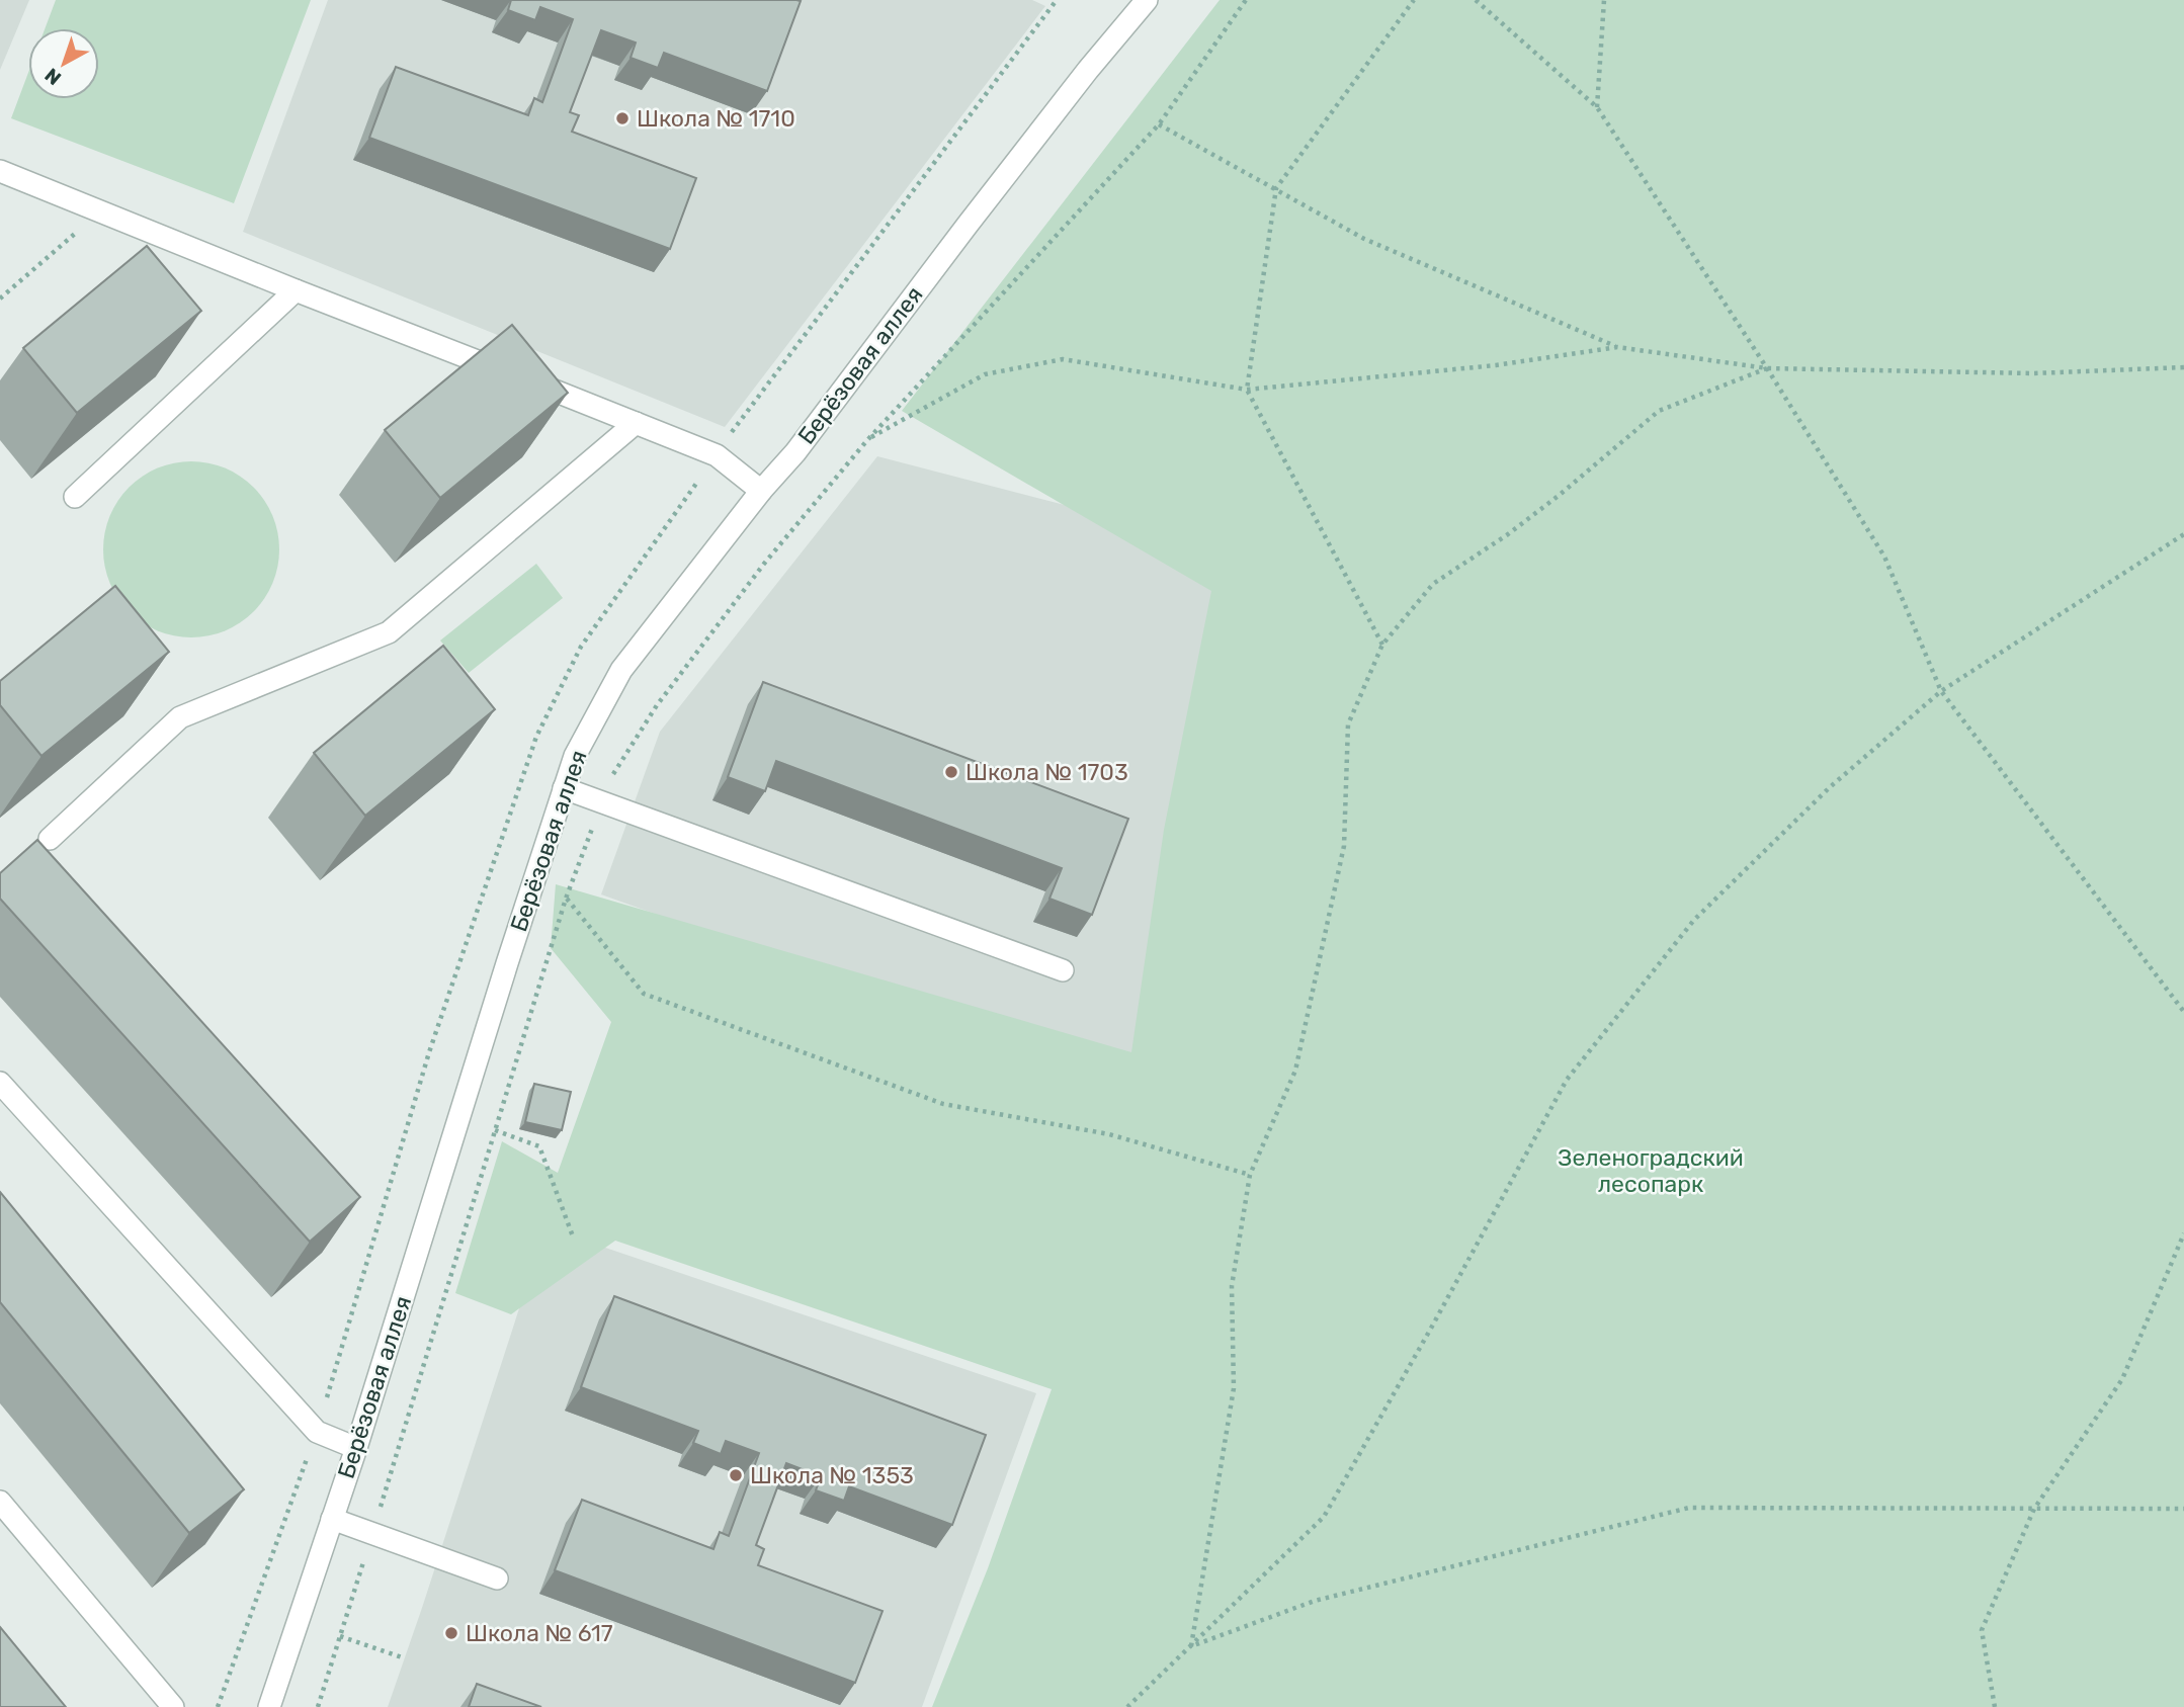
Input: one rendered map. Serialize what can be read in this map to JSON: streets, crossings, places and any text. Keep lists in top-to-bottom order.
{
  "streets": {
    "street": ["Берёзовая аллея"]
  },
  "parks": ["Зеленоградский лесопарк"],
  "places": [
    "Школа № 1710",
    "Школа № 1703",
    "Школа № 1353",
    "Школа № 617"
  ],
  "north": "bottom left"
}
